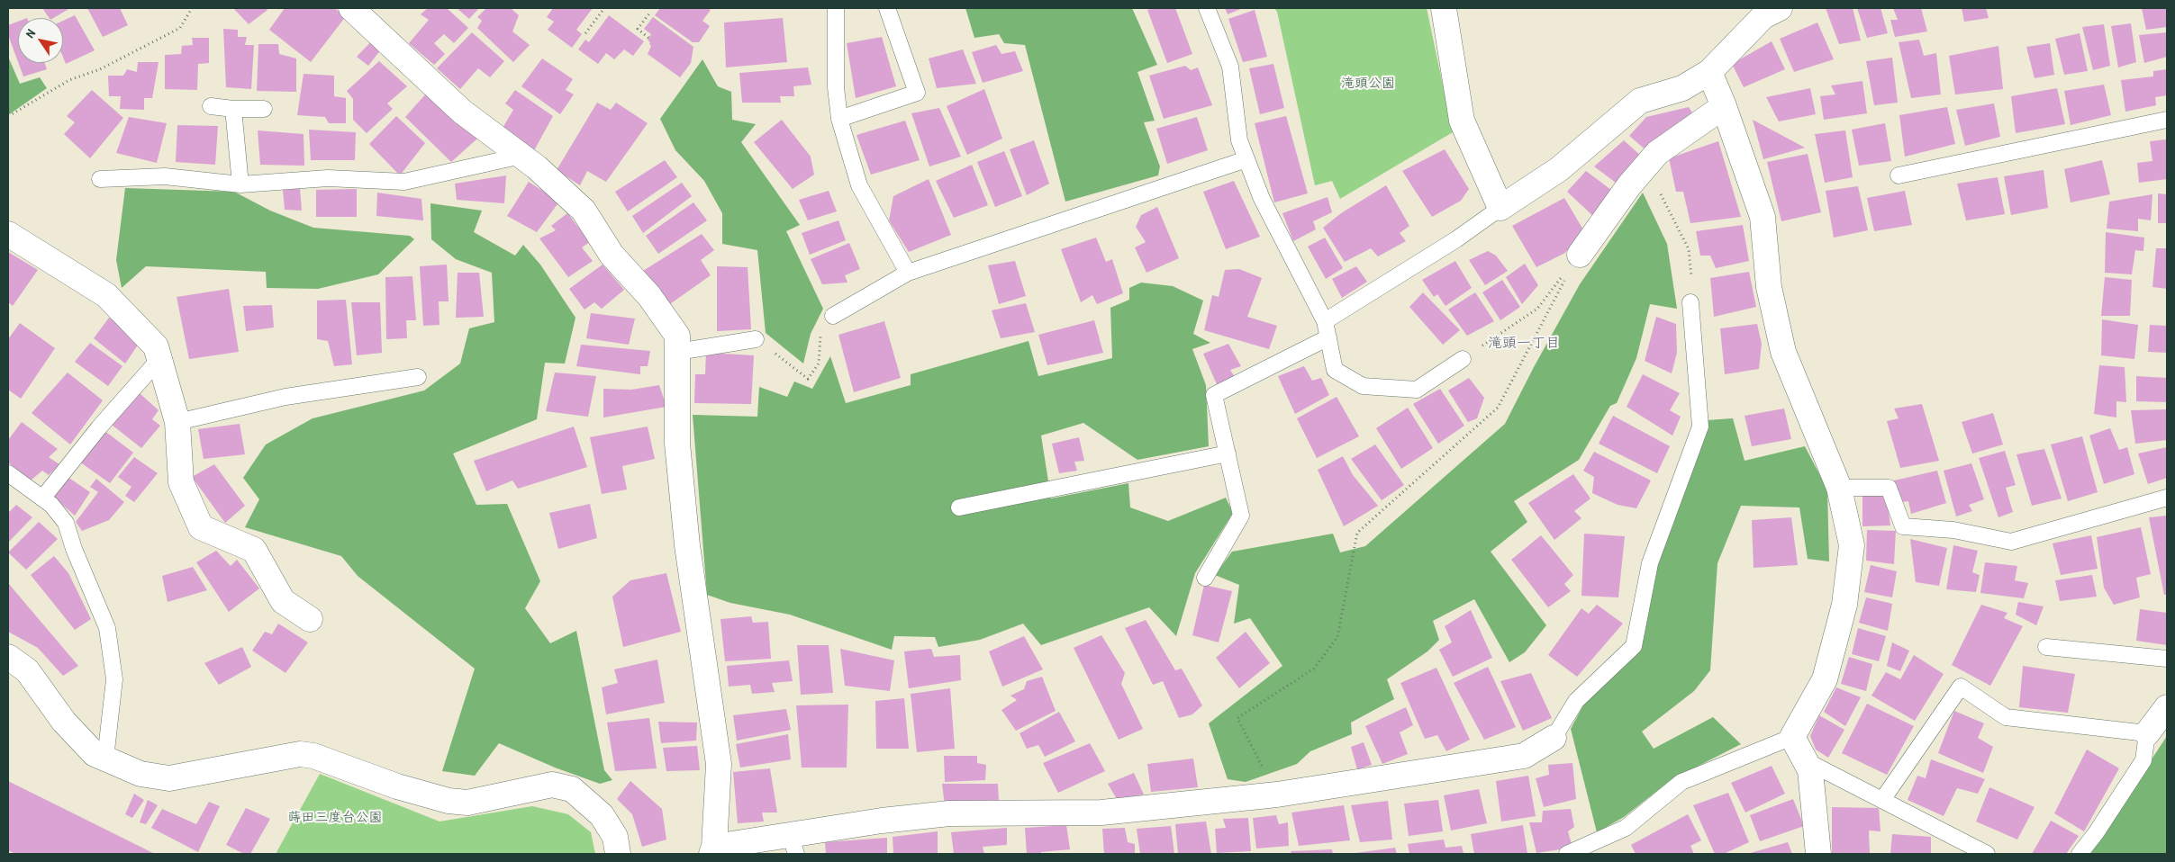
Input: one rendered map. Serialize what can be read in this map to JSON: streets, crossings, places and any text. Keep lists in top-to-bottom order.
{
  "districts": ["滝頭一丁目"],
  "parks": ["滝頭公園", "蒔田三度台公園"],
  "north": "top left"
}
